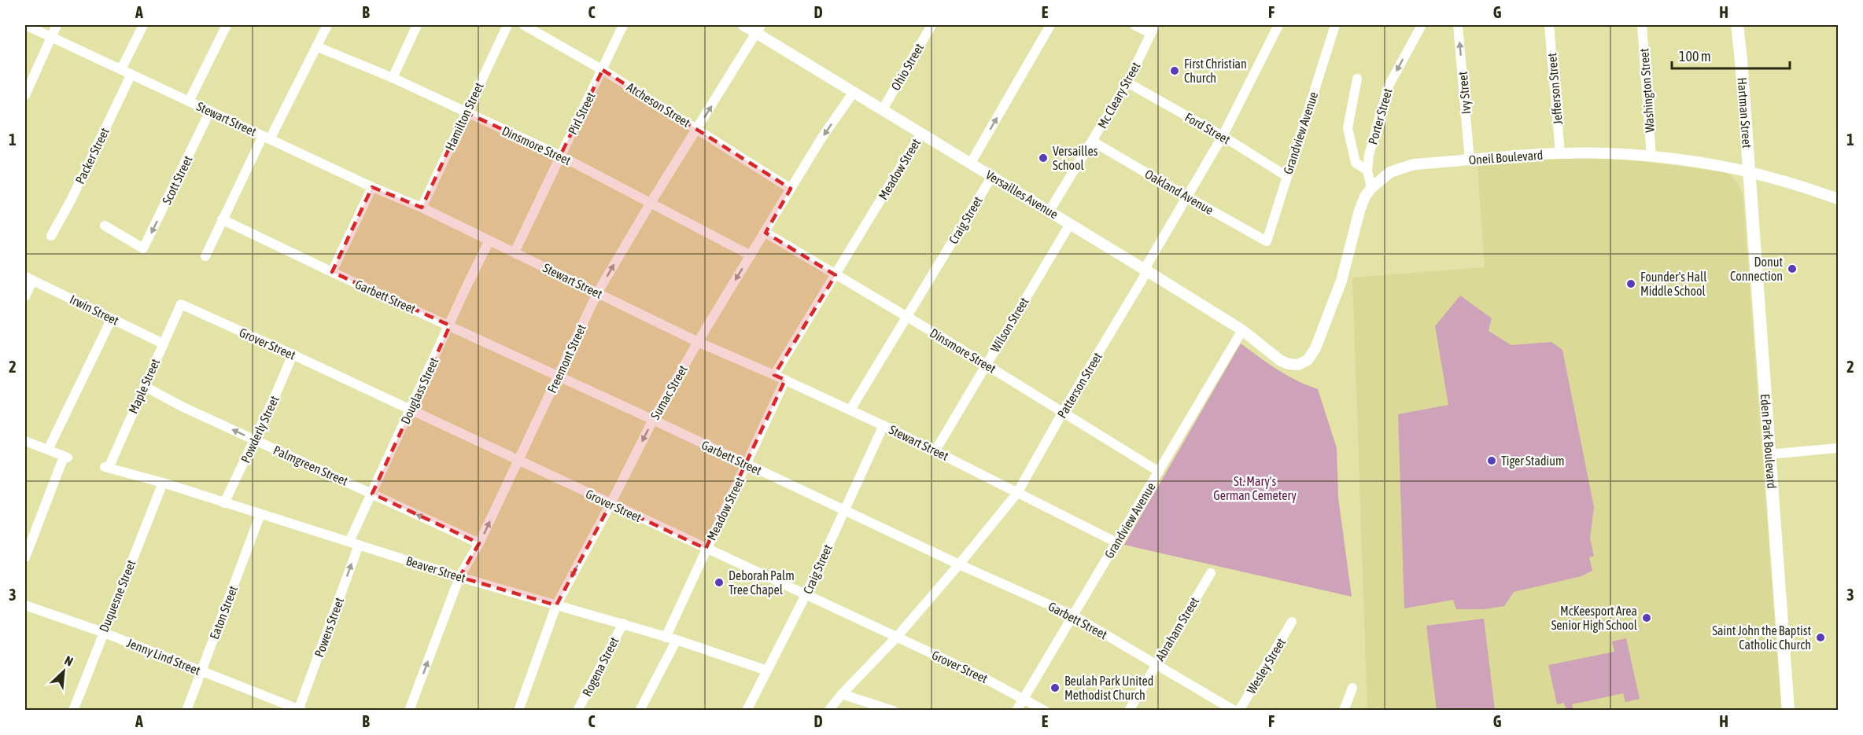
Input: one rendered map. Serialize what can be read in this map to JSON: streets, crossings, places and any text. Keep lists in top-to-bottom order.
{
  "streets": {
    "main road": ["Hartman Street", "Eden Park Boulevard"],
    "street": [
      "Ohio Street",
      "Jefferson Street",
      "Washington Street",
      "Ivy Street",
      "Mc Cleary Street",
      "Atcheson Street",
      "Pirl Street",
      "Hamilton Street",
      "Porter Street",
      "Stewart Street",
      "Ford Street",
      "Grandview Avenue",
      "Dinsmore Street",
      "Packer Street",
      "Oneil Boulevard",
      "Meadow Street",
      "Scott Street",
      "Oakland Avenue",
      "Versailles Avenue",
      "Craig Street",
      "Garbett Street",
      "Irwin Street",
      "Wilson Street",
      "Grover Street",
      "Freemont Street",
      "Patterson Street",
      "Maple Street",
      "Douglass Street",
      "Sumac Street",
      "Powderly Street",
      "Palmgreen Street",
      "Beaver Street",
      "Duquesne Street",
      "Eaton Street",
      "Powers Street",
      "Abraham Street",
      "Jenny Lind Street",
      "Wesley Street",
      "Rogena Street"
    ]
  },
  "crossings": [
    ["Ohio Street", "Versailles Avenue"],
    ["Jefferson Street", "Oneil Boulevard"],
    ["Washington Street", "Oneil Boulevard"],
    ["Ivy Street", "Oneil Boulevard"],
    ["Mc Cleary Street", "Ford Street"],
    ["Mc Cleary Street", "Oakland Avenue"],
    ["Mc Cleary Street", "Versailles Avenue"],
    ["Atcheson Street", "Pirl Street"],
    ["Atcheson Street", "Freemont Street"],
    ["Atcheson Street", "Sumac Street"],
    ["Pirl Street", "Stewart Street"],
    ["Pirl Street", "Dinsmore Street"],
    ["Hartman Street", "Oneil Boulevard"],
    ["Hartman Street", "Eden Park Boulevard"],
    ["Hamilton Street", "Stewart Street"],
    ["Hamilton Street", "Dinsmore Street"],
    ["Porter Street", "Oneil Boulevard"],
    ["Stewart Street", "Grandview Avenue"],
    ["Stewart Street", "Packer Street"],
    ["Stewart Street", "Meadow Street"],
    ["Stewart Street", "Scott Street"],
    ["Stewart Street", "Craig Street"],
    ["Stewart Street", "Wilson Street"],
    ["Stewart Street", "Freemont Street"],
    ["Stewart Street", "Patterson Street"],
    ["Stewart Street", "Douglass Street"],
    ["Stewart Street", "Sumac Street"],
    ["Ford Street", "Grandview Avenue"],
    ["Ford Street", "Patterson Street"],
    ["Grandview Avenue", "Dinsmore Street"],
    ["Grandview Avenue", "Oakland Avenue"],
    ["Grandview Avenue", "Versailles Avenue"],
    ["Grandview Avenue", "Garbett Street"],
    ["Grandview Avenue", "Grover Street"],
    ["Dinsmore Street", "Meadow Street"],
    ["Dinsmore Street", "Craig Street"],
    ["Dinsmore Street", "Wilson Street"],
    ["Dinsmore Street", "Freemont Street"],
    ["Dinsmore Street", "Patterson Street"],
    ["Dinsmore Street", "Sumac Street"],
    ["Oneil Boulevard", "Versailles Avenue"],
    ["Oneil Boulevard", "Eden Park Boulevard"],
    ["Meadow Street", "Versailles Avenue"],
    ["Meadow Street", "Garbett Street"],
    ["Meadow Street", "Grover Street"],
    ["Meadow Street", "Beaver Street"],
    ["Oakland Avenue", "Patterson Street"],
    ["Versailles Avenue", "Craig Street"],
    ["Versailles Avenue", "Wilson Street"],
    ["Versailles Avenue", "Freemont Street"],
    ["Versailles Avenue", "Patterson Street"],
    ["Versailles Avenue", "Sumac Street"],
    ["Craig Street", "Garbett Street"],
    ["Craig Street", "Grover Street"],
    ["Craig Street", "Beaver Street"],
    ["Garbett Street", "Freemont Street"],
    ["Garbett Street", "Patterson Street"],
    ["Garbett Street", "Douglass Street"],
    ["Garbett Street", "Sumac Street"],
    ["Garbett Street", "Abraham Street"],
    ["Irwin Street", "Maple Street"],
    ["Grover Street", "Freemont Street"],
    ["Grover Street", "Patterson Street"],
    ["Grover Street", "Maple Street"],
    ["Grover Street", "Douglass Street"],
    ["Grover Street", "Sumac Street"],
    ["Grover Street", "Powderly Street"],
    ["Freemont Street", "Palmgreen Street"],
    ["Freemont Street", "Beaver Street"],
    ["Maple Street", "Palmgreen Street"],
    ["Maple Street", "Beaver Street"],
    ["Douglass Street", "Palmgreen Street"],
    ["Douglass Street", "Beaver Street"],
    ["Douglass Street", "Powers Street"],
    ["Sumac Street", "Beaver Street"],
    ["Powderly Street", "Palmgreen Street"],
    ["Powderly Street", "Beaver Street"],
    ["Beaver Street", "Duquesne Street"],
    ["Beaver Street", "Eaton Street"],
    ["Beaver Street", "Powers Street"],
    ["Beaver Street", "Rogena Street"],
    ["Duquesne Street", "Jenny Lind Street"],
    ["Eaton Street", "Jenny Lind Street"],
    ["Powers Street", "Jenny Lind Street"]
  ],
  "one_way": [
    "Ivy Street",
    "Porter Street",
    "Freemont Street",
    "Sumac Street",
    "Palmgreen Street",
    "Powers Street"
  ],
  "parks": ["St. Mary's German Cemetery"],
  "places": [
    "First Christian Church",
    "Versailles School",
    "Donut Connection",
    "Founder's Hall Middle School",
    "Tiger Stadium",
    "Deborah Palm Tree Chapel",
    "McKeesport Area Senior High School",
    "Saint John the Baptist Catholic Church",
    "Beulah Park United Methodist Church"
  ],
  "scale_bar": "100 m",
  "north": "top right",
  "grid": {
    "columns": [
      "A",
      "B",
      "C",
      "D",
      "E",
      "F",
      "G",
      "H"
    ],
    "rows": ["1", "2", "3"]
  }
}
